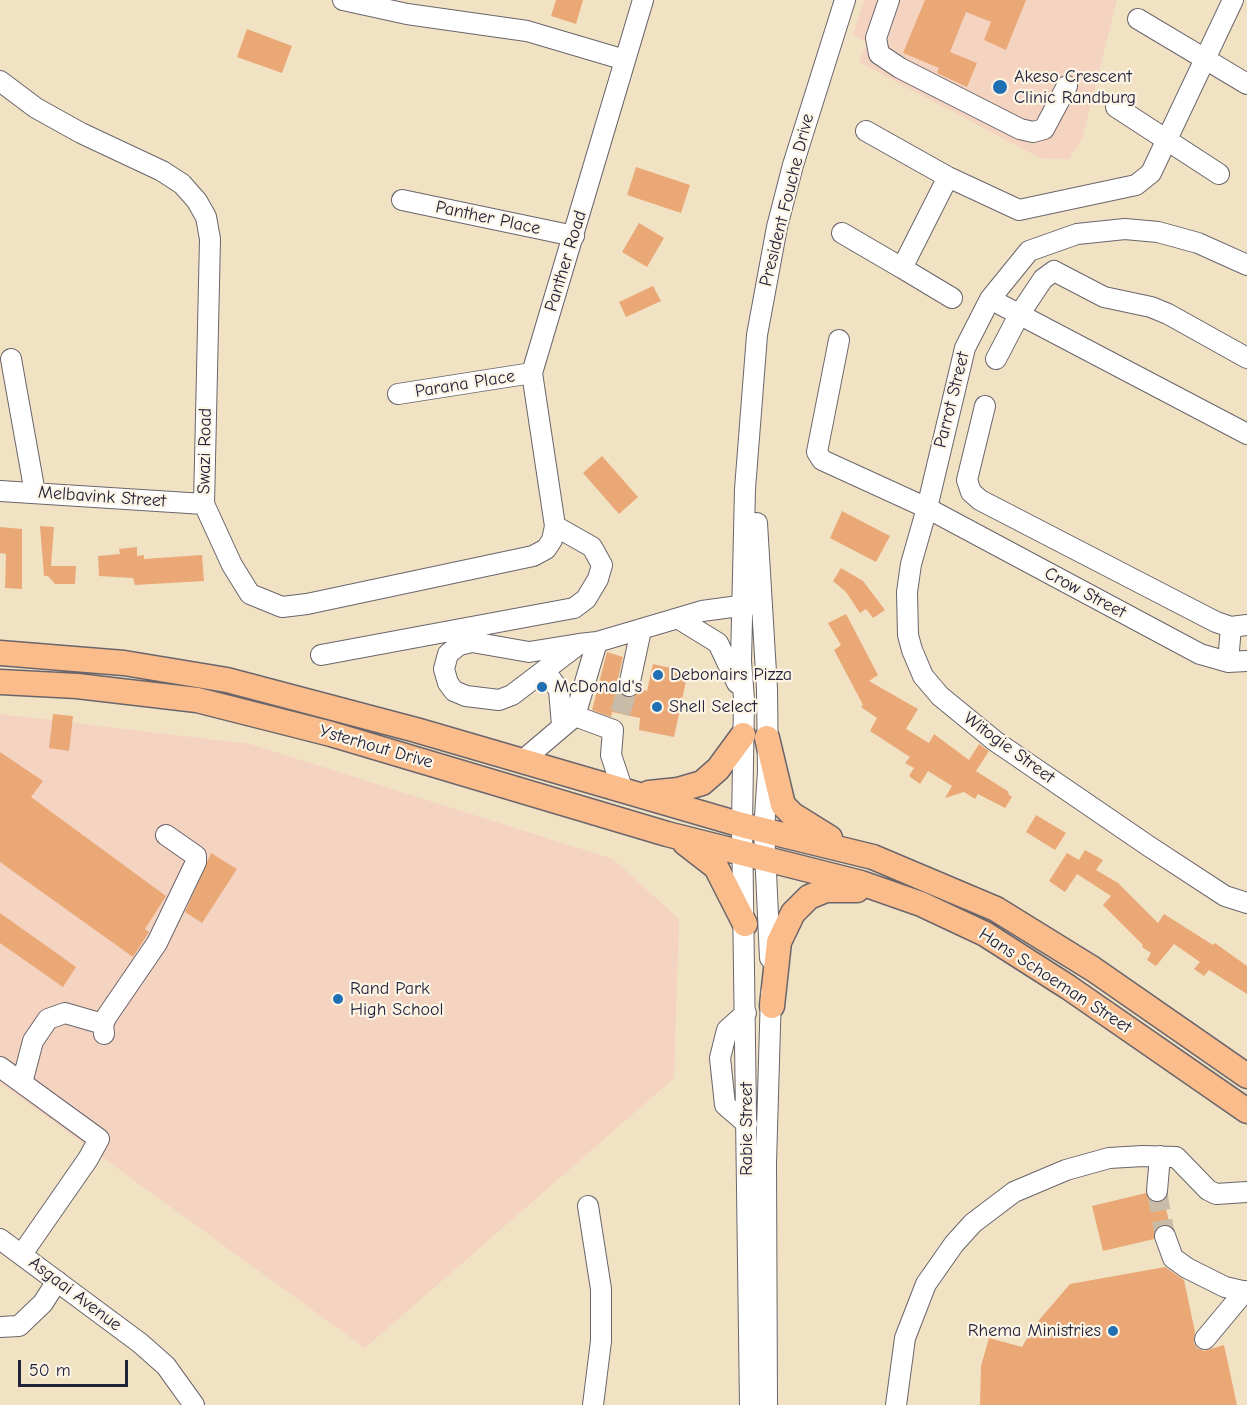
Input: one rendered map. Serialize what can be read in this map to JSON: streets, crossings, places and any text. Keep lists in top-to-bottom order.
{
  "streets": {
    "main road": ["Ysterhout Drive", "Hans Schoeman Street"],
    "street": [
      "President Fouche Drive",
      "Panther Place",
      "Panther Road",
      "Parana Place",
      "Parrot Street",
      "Swazi Road",
      "Melbavink Street",
      "Crow Street",
      "Witogie Street",
      "Rabie Street",
      "Asgaai Avenue"
    ]
  },
  "crossings": [
    ["President Fouche Drive", "Ysterhout Drive"],
    ["President Fouche Drive", "Hans Schoeman Street"],
    ["Panther Place", "Panther Road"],
    ["Panther Road", "Parana Place"],
    ["Panther Road", "Swazi Road"],
    ["Parrot Street", "Crow Street"],
    ["Parrot Street", "Witogie Street"],
    ["Swazi Road", "Melbavink Street"],
    ["Crow Street", "Witogie Street"],
    ["Ysterhout Drive", "Hans Schoeman Street"],
    ["Ysterhout Drive", "Rabie Street"],
    ["Hans Schoeman Street", "Rabie Street"]
  ],
  "places": [
    "Akeso Crescent Clinic Randburg",
    "Debonairs Pizza",
    "McDonald's",
    "Shell Select",
    "Rand Park High School",
    "Rhema Ministries"
  ],
  "scale_bar": "50 m"
}
